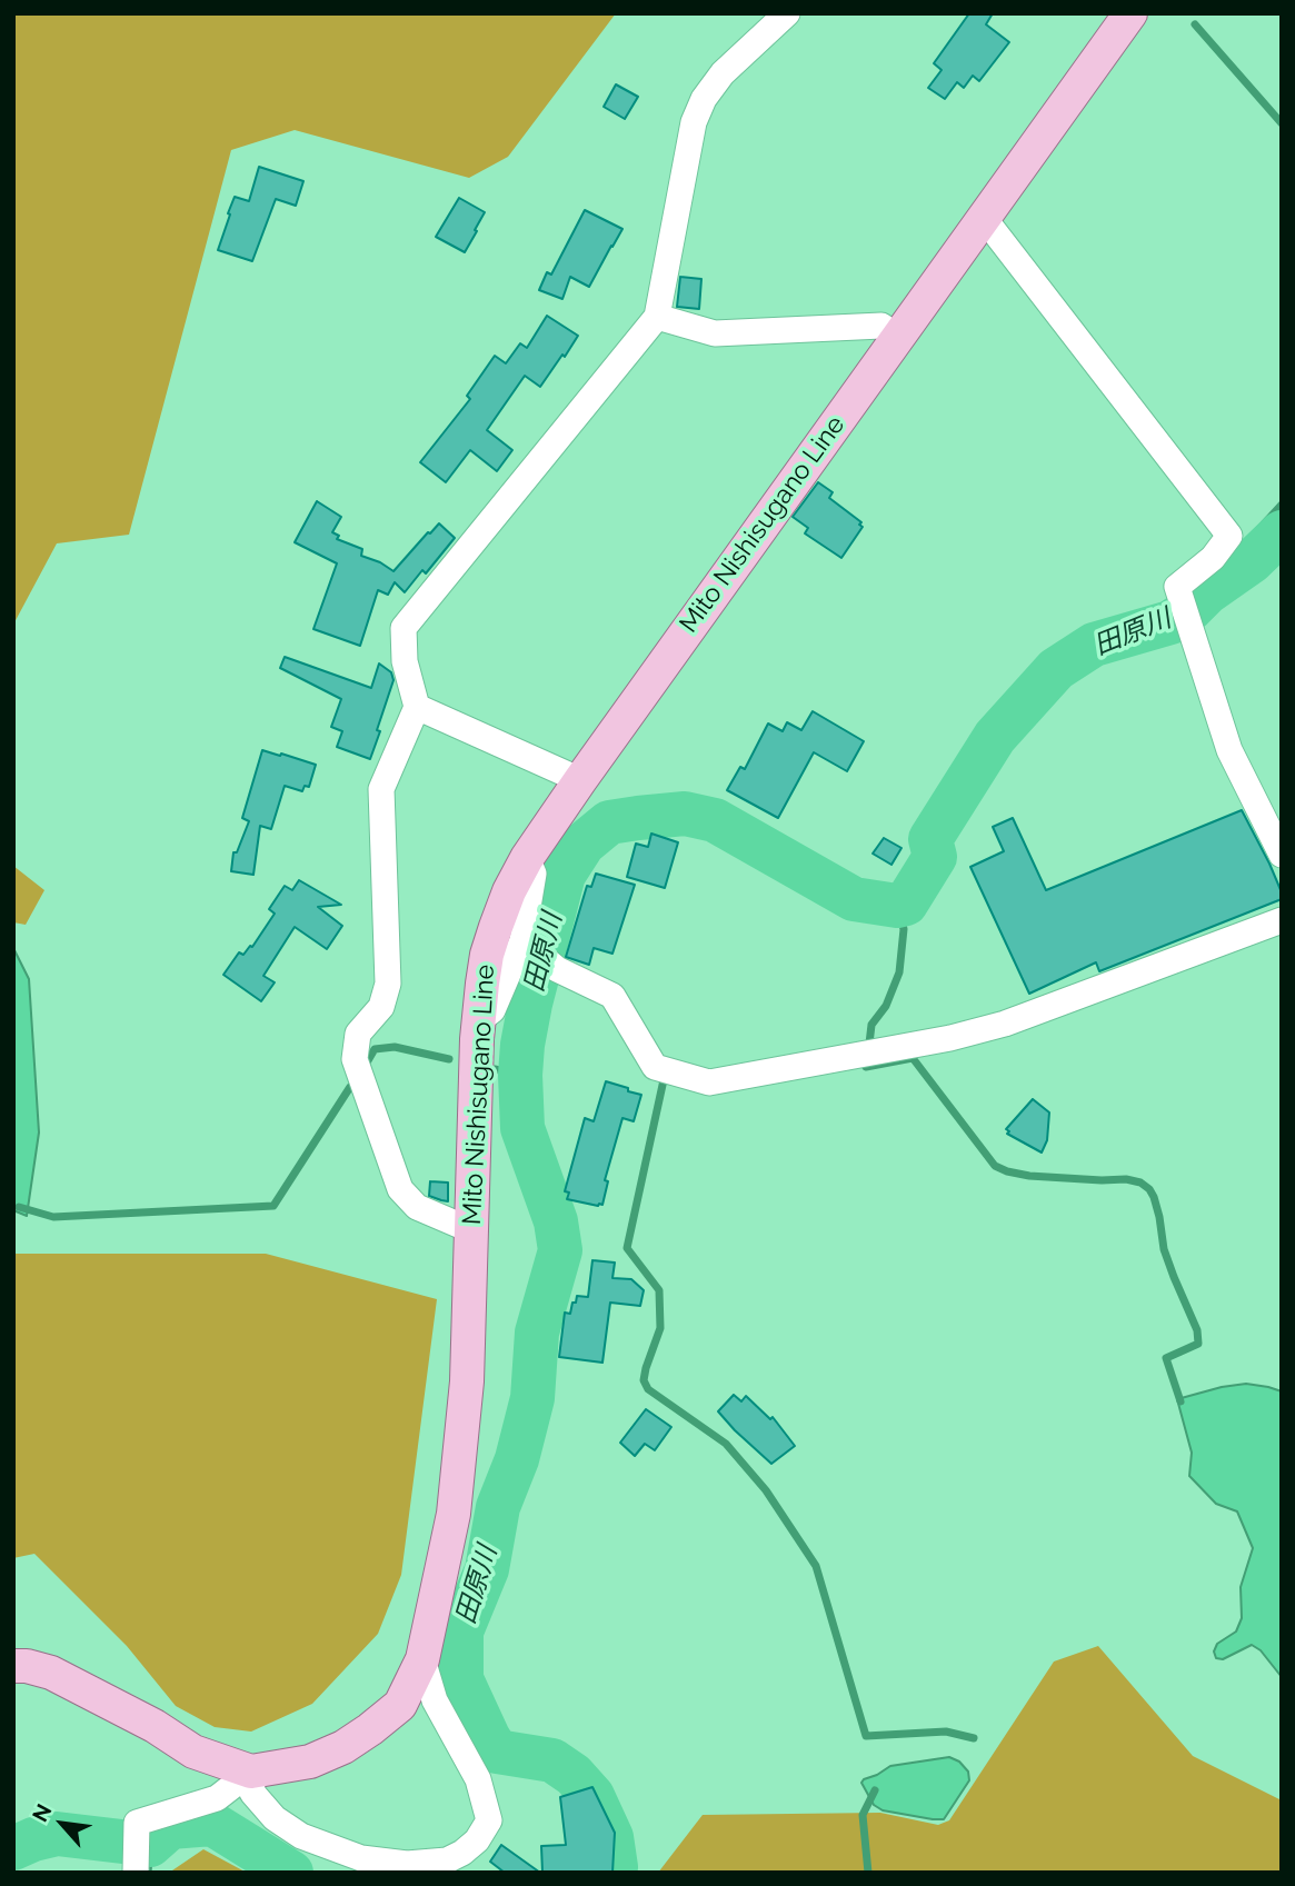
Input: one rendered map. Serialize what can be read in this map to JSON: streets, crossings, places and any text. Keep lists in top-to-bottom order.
{
  "streets": {
    "main road": ["Mito Nishisugano Line"]
  },
  "water": ["田原川"],
  "north": "top left"
}
